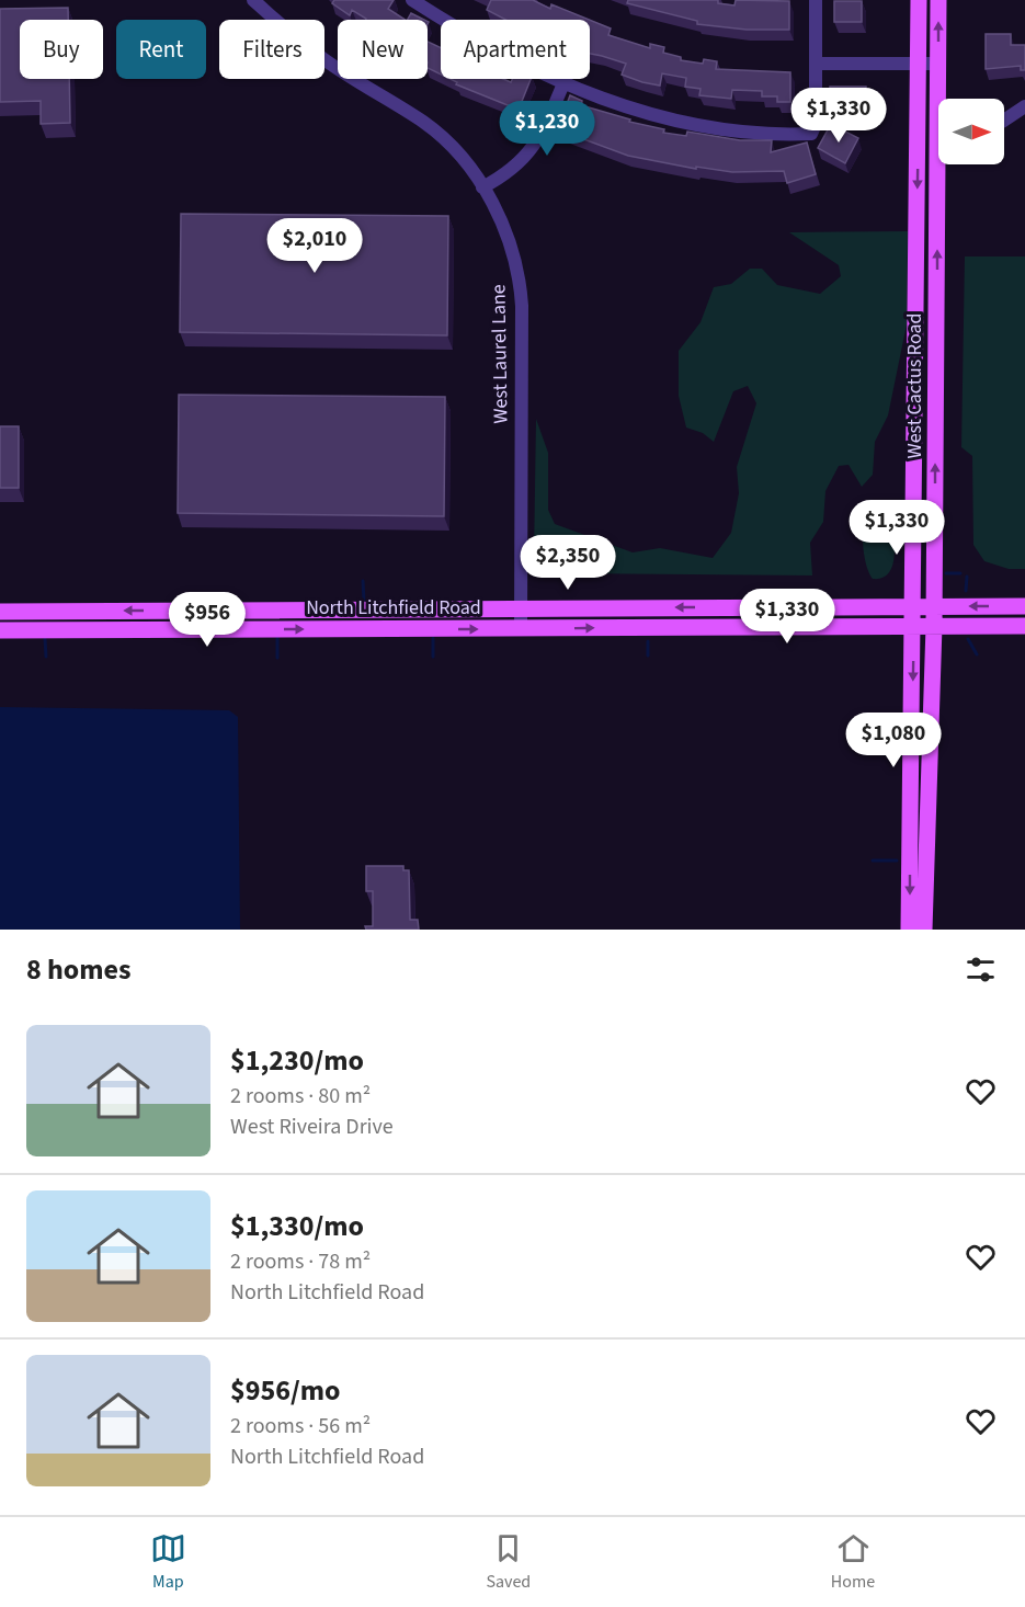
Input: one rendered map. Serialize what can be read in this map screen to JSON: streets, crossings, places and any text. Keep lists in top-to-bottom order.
{
  "streets": {
    "main road": ["West Cactus Road", "North Litchfield Road"],
    "street": ["West Laurel Lane"]
  },
  "crossings": [
    ["West Laurel Lane", "North Litchfield Road"],
    ["West Cactus Road", "North Litchfield Road"]
  ],
  "north": "right",
  "page": {
    "chip": [
      "Buy",
      "Rent",
      "Filters",
      "New",
      "Apartment"
    ],
    "price": [
      "$1,330",
      "$1,230",
      "$2,010",
      "$1,330",
      "$2,350",
      "$1,330",
      "$956",
      "$1,080"
    ],
    "heading": "8 homes",
    "list": [
      {
        "name": "$1,230/mo",
        "note": "2 rooms · 80 m² · West Riveira Drive"
      },
      {
        "name": "$1,330/mo",
        "note": "2 rooms · 78 m² · North Litchfield Road"
      },
      {
        "name": "$956/mo",
        "note": "2 rooms · 56 m² · North Litchfield Road"
      }
    ],
    "tabs": ["Map", "Saved", "Home"]
  }
}
